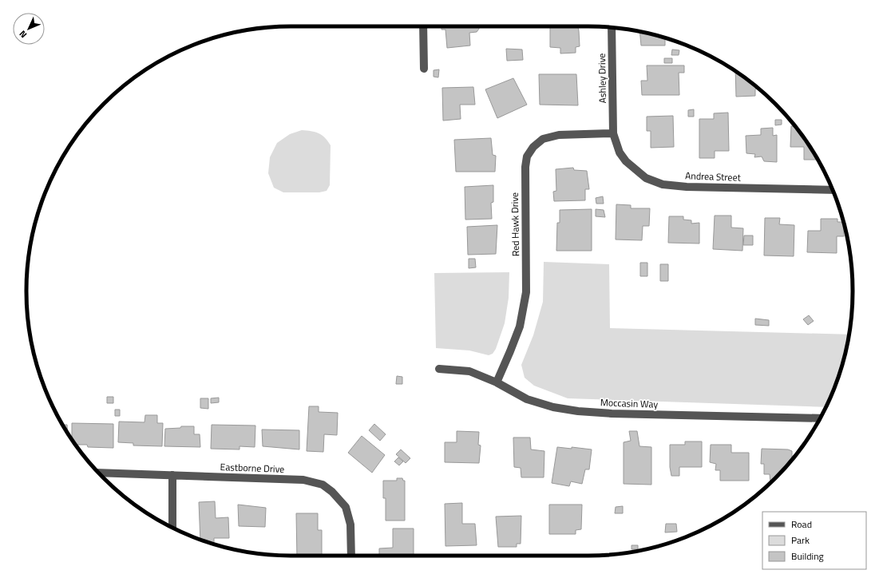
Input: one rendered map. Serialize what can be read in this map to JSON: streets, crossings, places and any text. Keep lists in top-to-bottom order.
{
  "streets": {
    "street": [
      "Ashley Drive",
      "Andrea Street",
      "Red Hawk Drive",
      "Moccasin Way",
      "Eastborne Drive"
    ]
  },
  "crossings": [
    ["Ashley Drive", "Andrea Street"],
    ["Ashley Drive", "Red Hawk Drive"],
    ["Andrea Street", "Red Hawk Drive"],
    ["Red Hawk Drive", "Moccasin Way"]
  ],
  "legend": ["Road", "Park", "Building"],
  "north": "bottom left"
}
